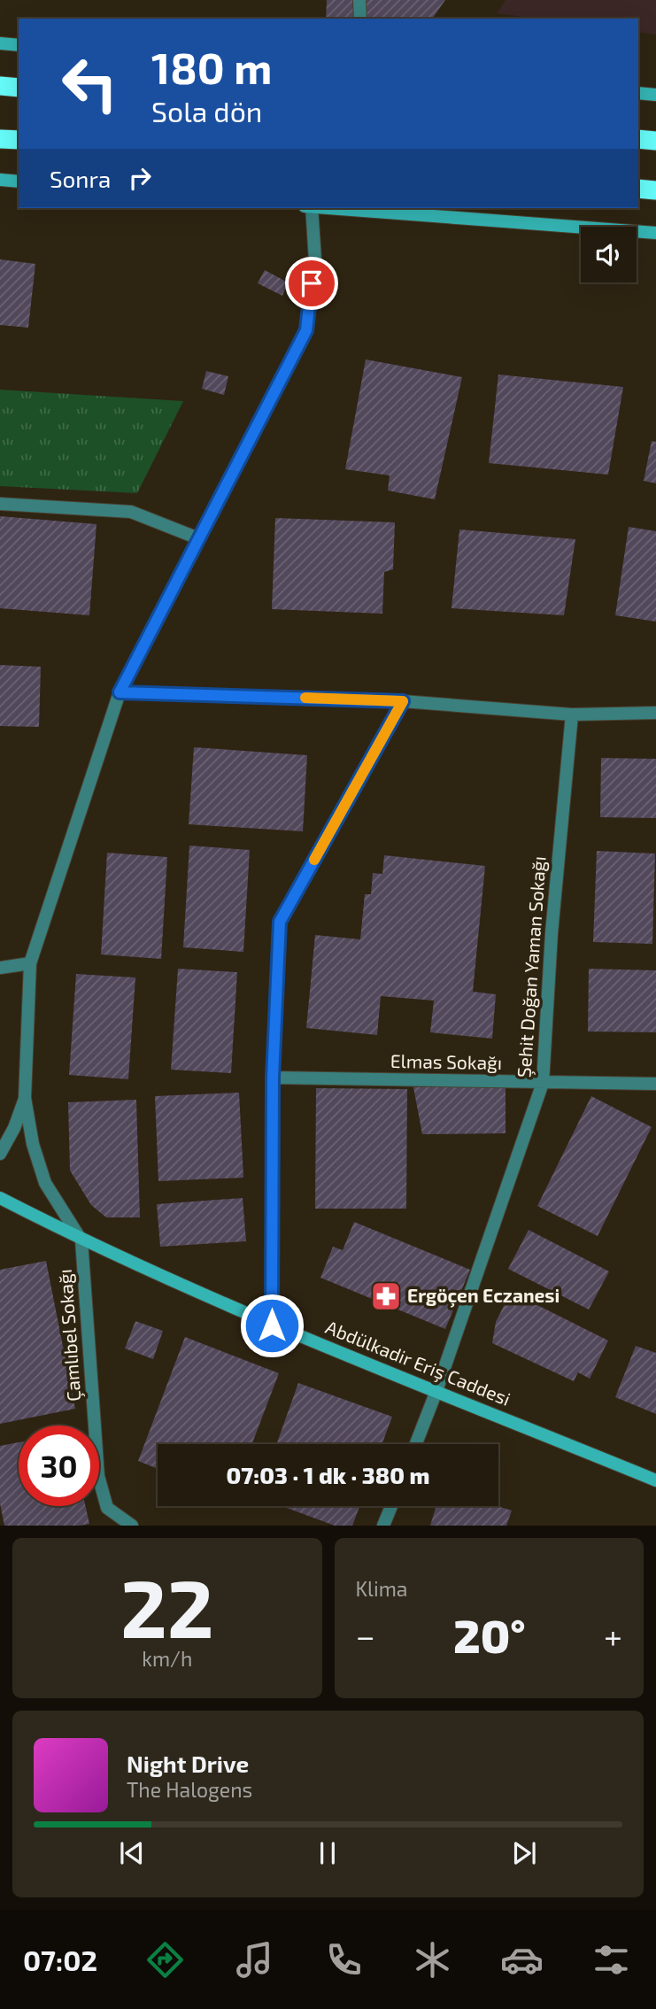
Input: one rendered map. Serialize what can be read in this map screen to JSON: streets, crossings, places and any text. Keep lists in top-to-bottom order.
{
  "streets": {
    "main road": ["Abdülkadir Eriş Caddesi"],
    "street": ["Şehit Doğan Yaman Sokağı", "Elmas Sokağı", "Çamlıbel Sokağı"]
  },
  "crossings": [
    ["Şehit Doğan Yaman Sokağı", "Elmas Sokağı"],
    ["Şehit Doğan Yaman Sokağı", "Abdülkadir Eriş Caddesi"],
    ["Çamlıbel Sokağı", "Abdülkadir Eriş Caddesi"]
  ],
  "places": {
    "pharmacy": ["Ergöçen Eczanesi"]
  },
  "page": {
    "turn": ["180 m", "Sola dön"],
    "then": "Sonra",
    "limit": "30",
    "trip": "07:03 · 1 dk · 380 m",
    "tile": [
      ["22", "km/h"],
      "Klima"
    ],
    "heat": ["−", "20°", "+"],
    "song": ["Night Drive", "The Halogens"],
    "tabs": "07:02"
  }
}
